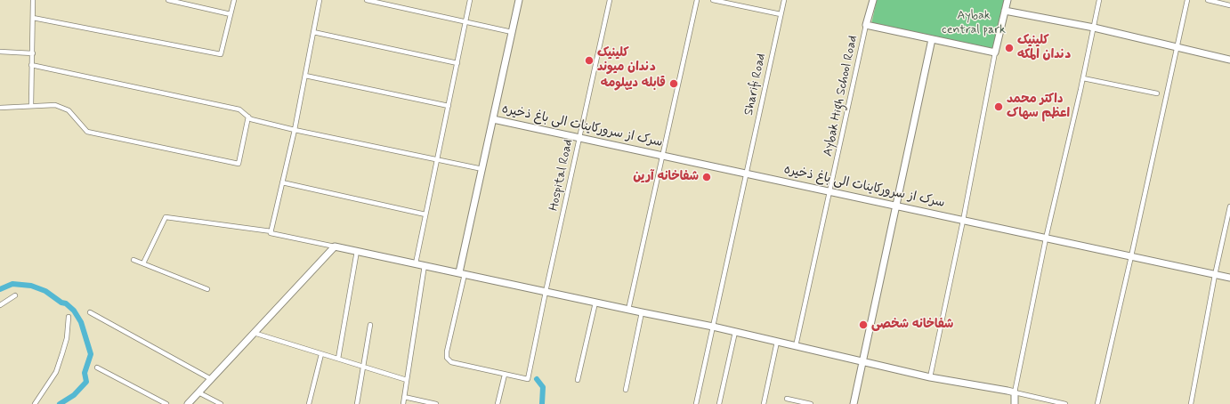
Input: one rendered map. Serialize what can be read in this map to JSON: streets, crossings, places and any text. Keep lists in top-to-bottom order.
{
  "streets": {
    "street": [
      "Sharifi Road",
      "Aybak High School Road",
      "سرک از سرورکاینات الی باغ ذخیره",
      "Hospital Road"
    ]
  },
  "crossings": [
    ["Sharifi Road", "سرک از سرورکاینات الی باغ ذخیره"],
    ["Aybak High School Road", "سرک از سرورکاینات الی باغ ذخیره"],
    ["سرک از سرورکاینات الی باغ ذخیره", "Hospital Road"]
  ],
  "parks": ["Aybak central park"],
  "places": [
    "کلینیک دندان المکه",
    "کلینیک دندان میوند",
    "قابله دیپلومه",
    "داکتر محمد اعظم سهاک",
    "شفاخانه آرین",
    "شفاخانه شخصی"
  ]
}
